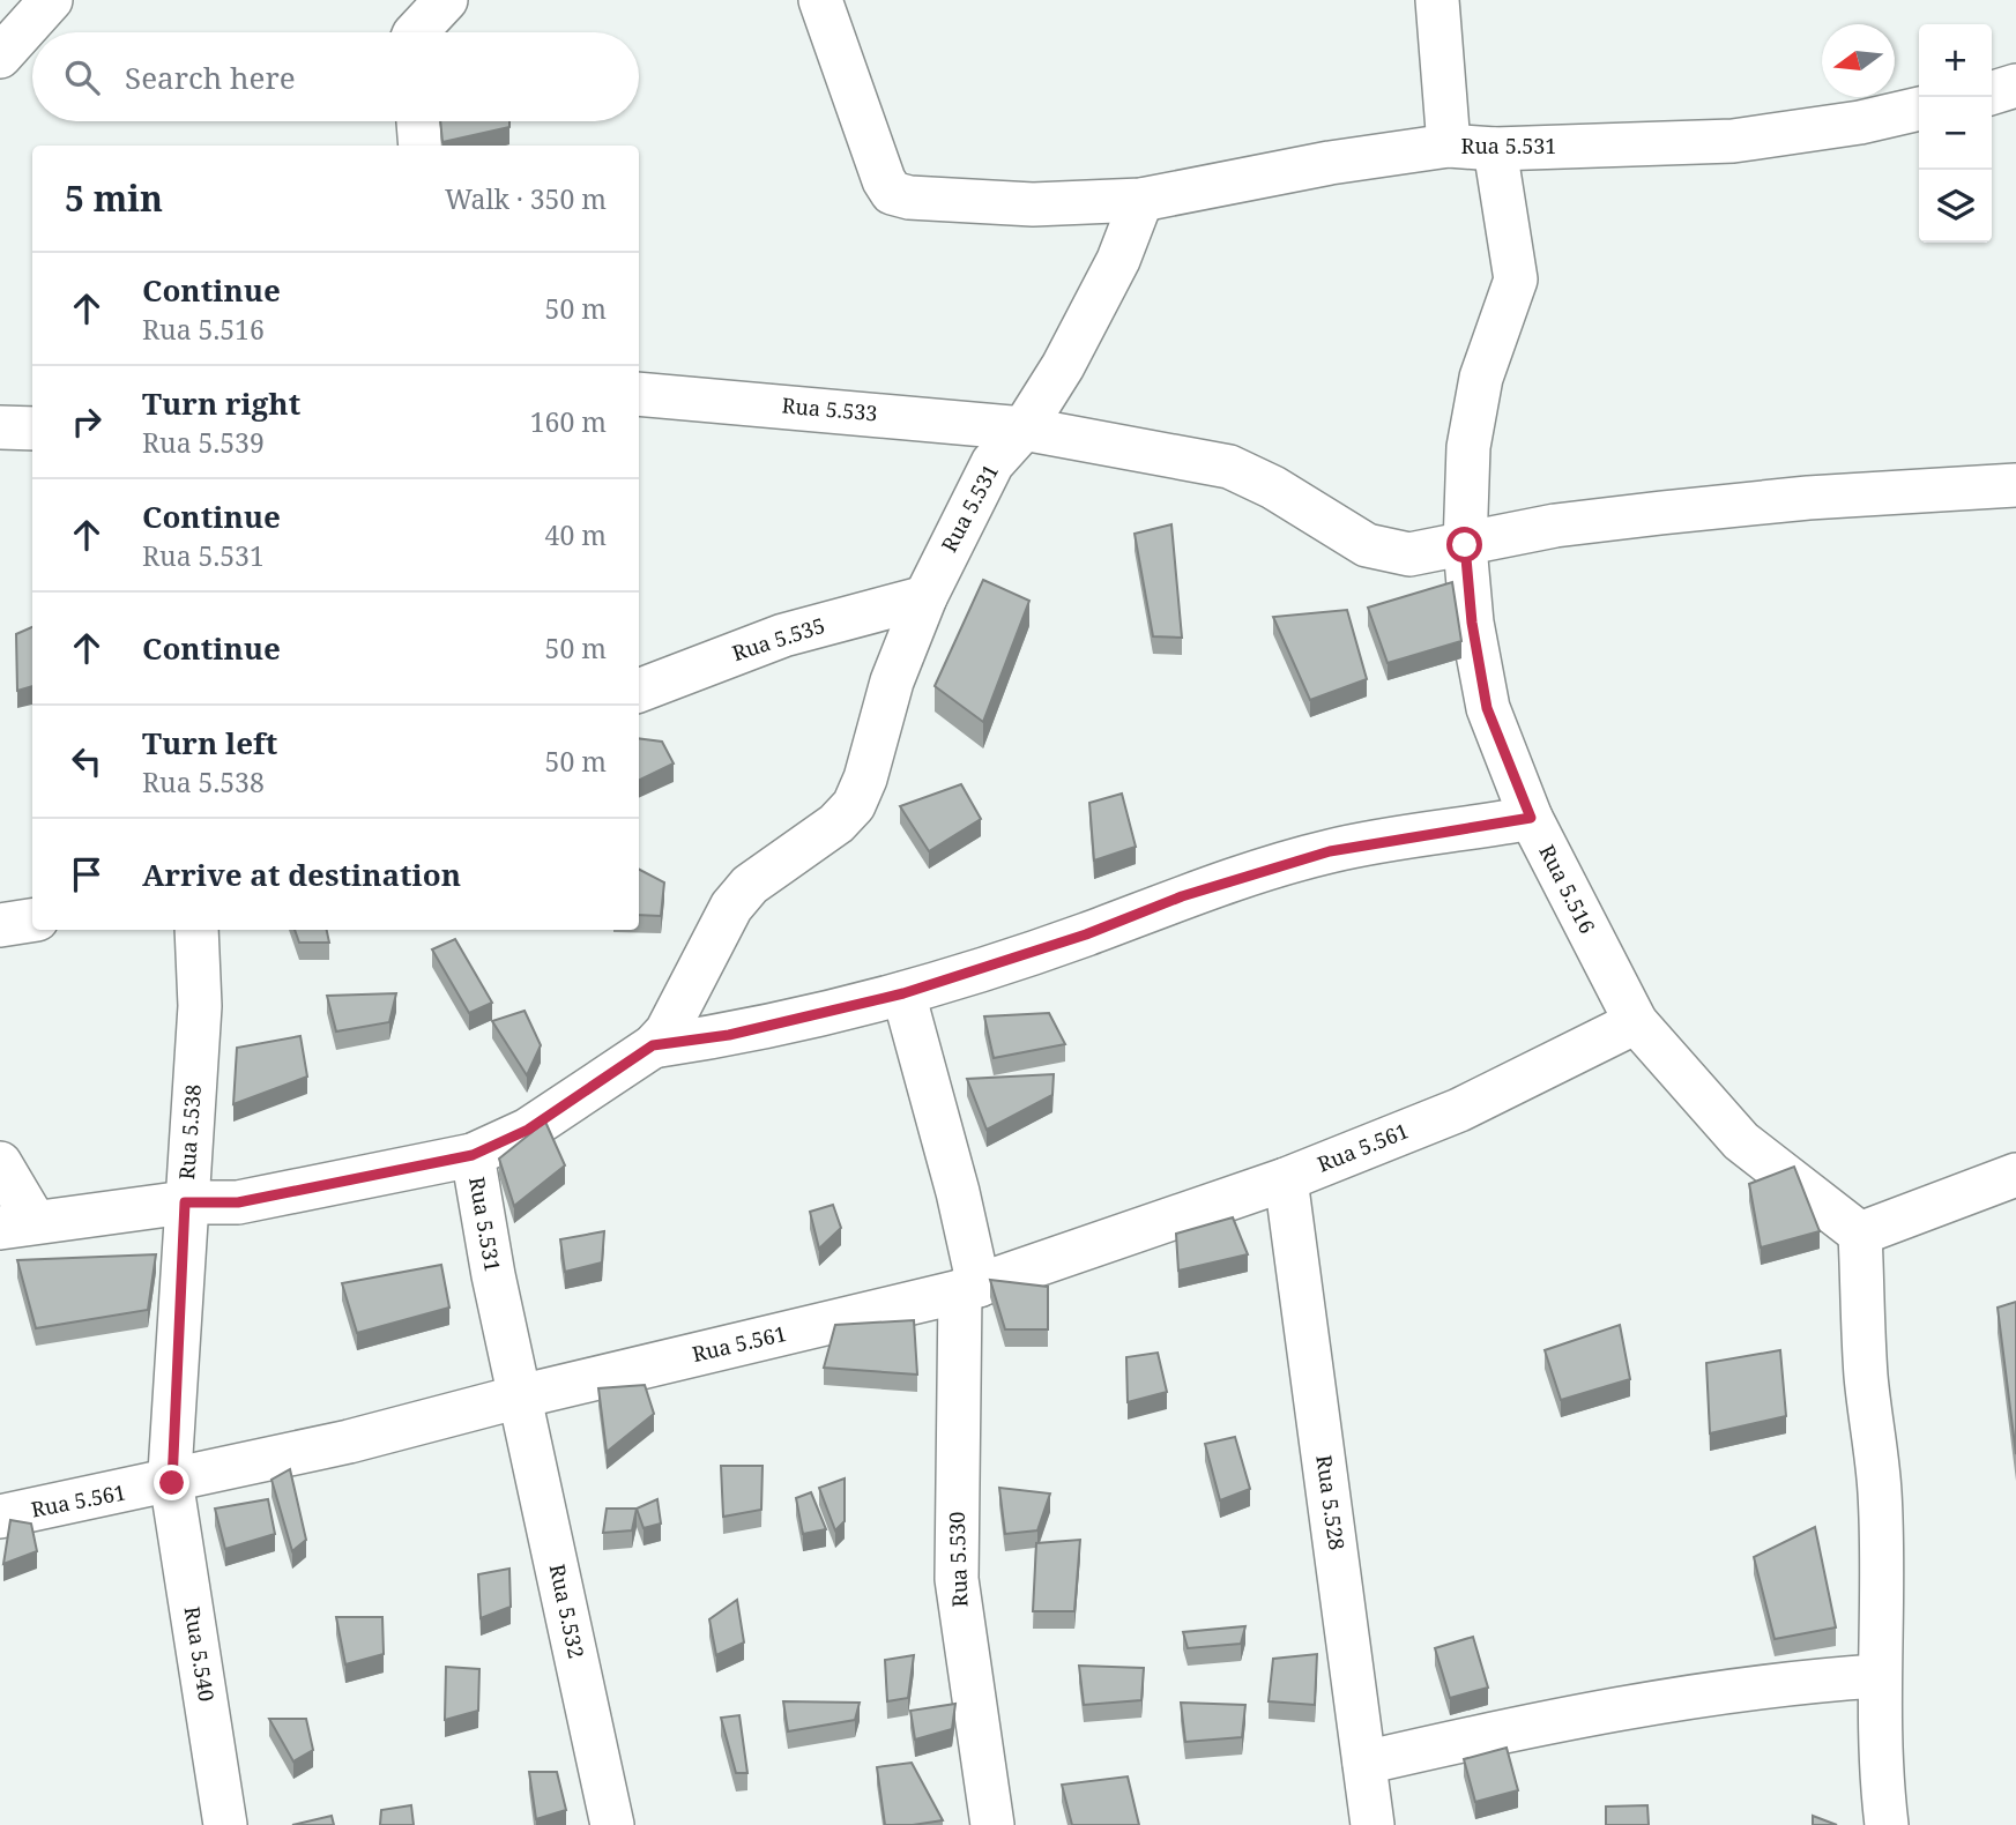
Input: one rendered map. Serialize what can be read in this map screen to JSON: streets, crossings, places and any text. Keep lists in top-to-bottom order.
{
  "streets": {
    "street": [
      "Rua 5.531",
      "Rua 5.533",
      "Rua 5.535",
      "Rua 5.516",
      "Rua 5.538",
      "Rua 5.561",
      "Rua 5.528",
      "Rua 5.530",
      "Rua 5.532",
      "Rua 5.540"
    ]
  },
  "crossings": [
    ["Rua 5.531", "Rua 5.533"],
    ["Rua 5.531", "Rua 5.535"],
    ["Rua 5.531", "Rua 5.516"],
    ["Rua 5.531", "Rua 5.561"],
    ["Rua 5.531", "Rua 5.532"],
    ["Rua 5.533", "Rua 5.516"],
    ["Rua 5.516", "Rua 5.561"],
    ["Rua 5.538", "Rua 5.561"],
    ["Rua 5.538", "Rua 5.540"],
    ["Rua 5.561", "Rua 5.528"],
    ["Rua 5.561", "Rua 5.530"],
    ["Rua 5.561", "Rua 5.532"],
    ["Rua 5.561", "Rua 5.540"]
  ],
  "north": "left",
  "page": {
    "map_buttons": ["+", "−"],
    "search": "Search here",
    "heading": ["5 min", "Walk · 350 m"],
    "list": [
      ["Continue", "Rua 5.516", "50 m"],
      ["Turn right", "Rua 5.539", "160 m"],
      ["Continue", "Rua 5.531", "40 m"],
      ["Continue", "50 m"],
      ["Turn left", "Rua 5.538", "50 m"],
      "Arrive at destination"
    ]
  }
}
